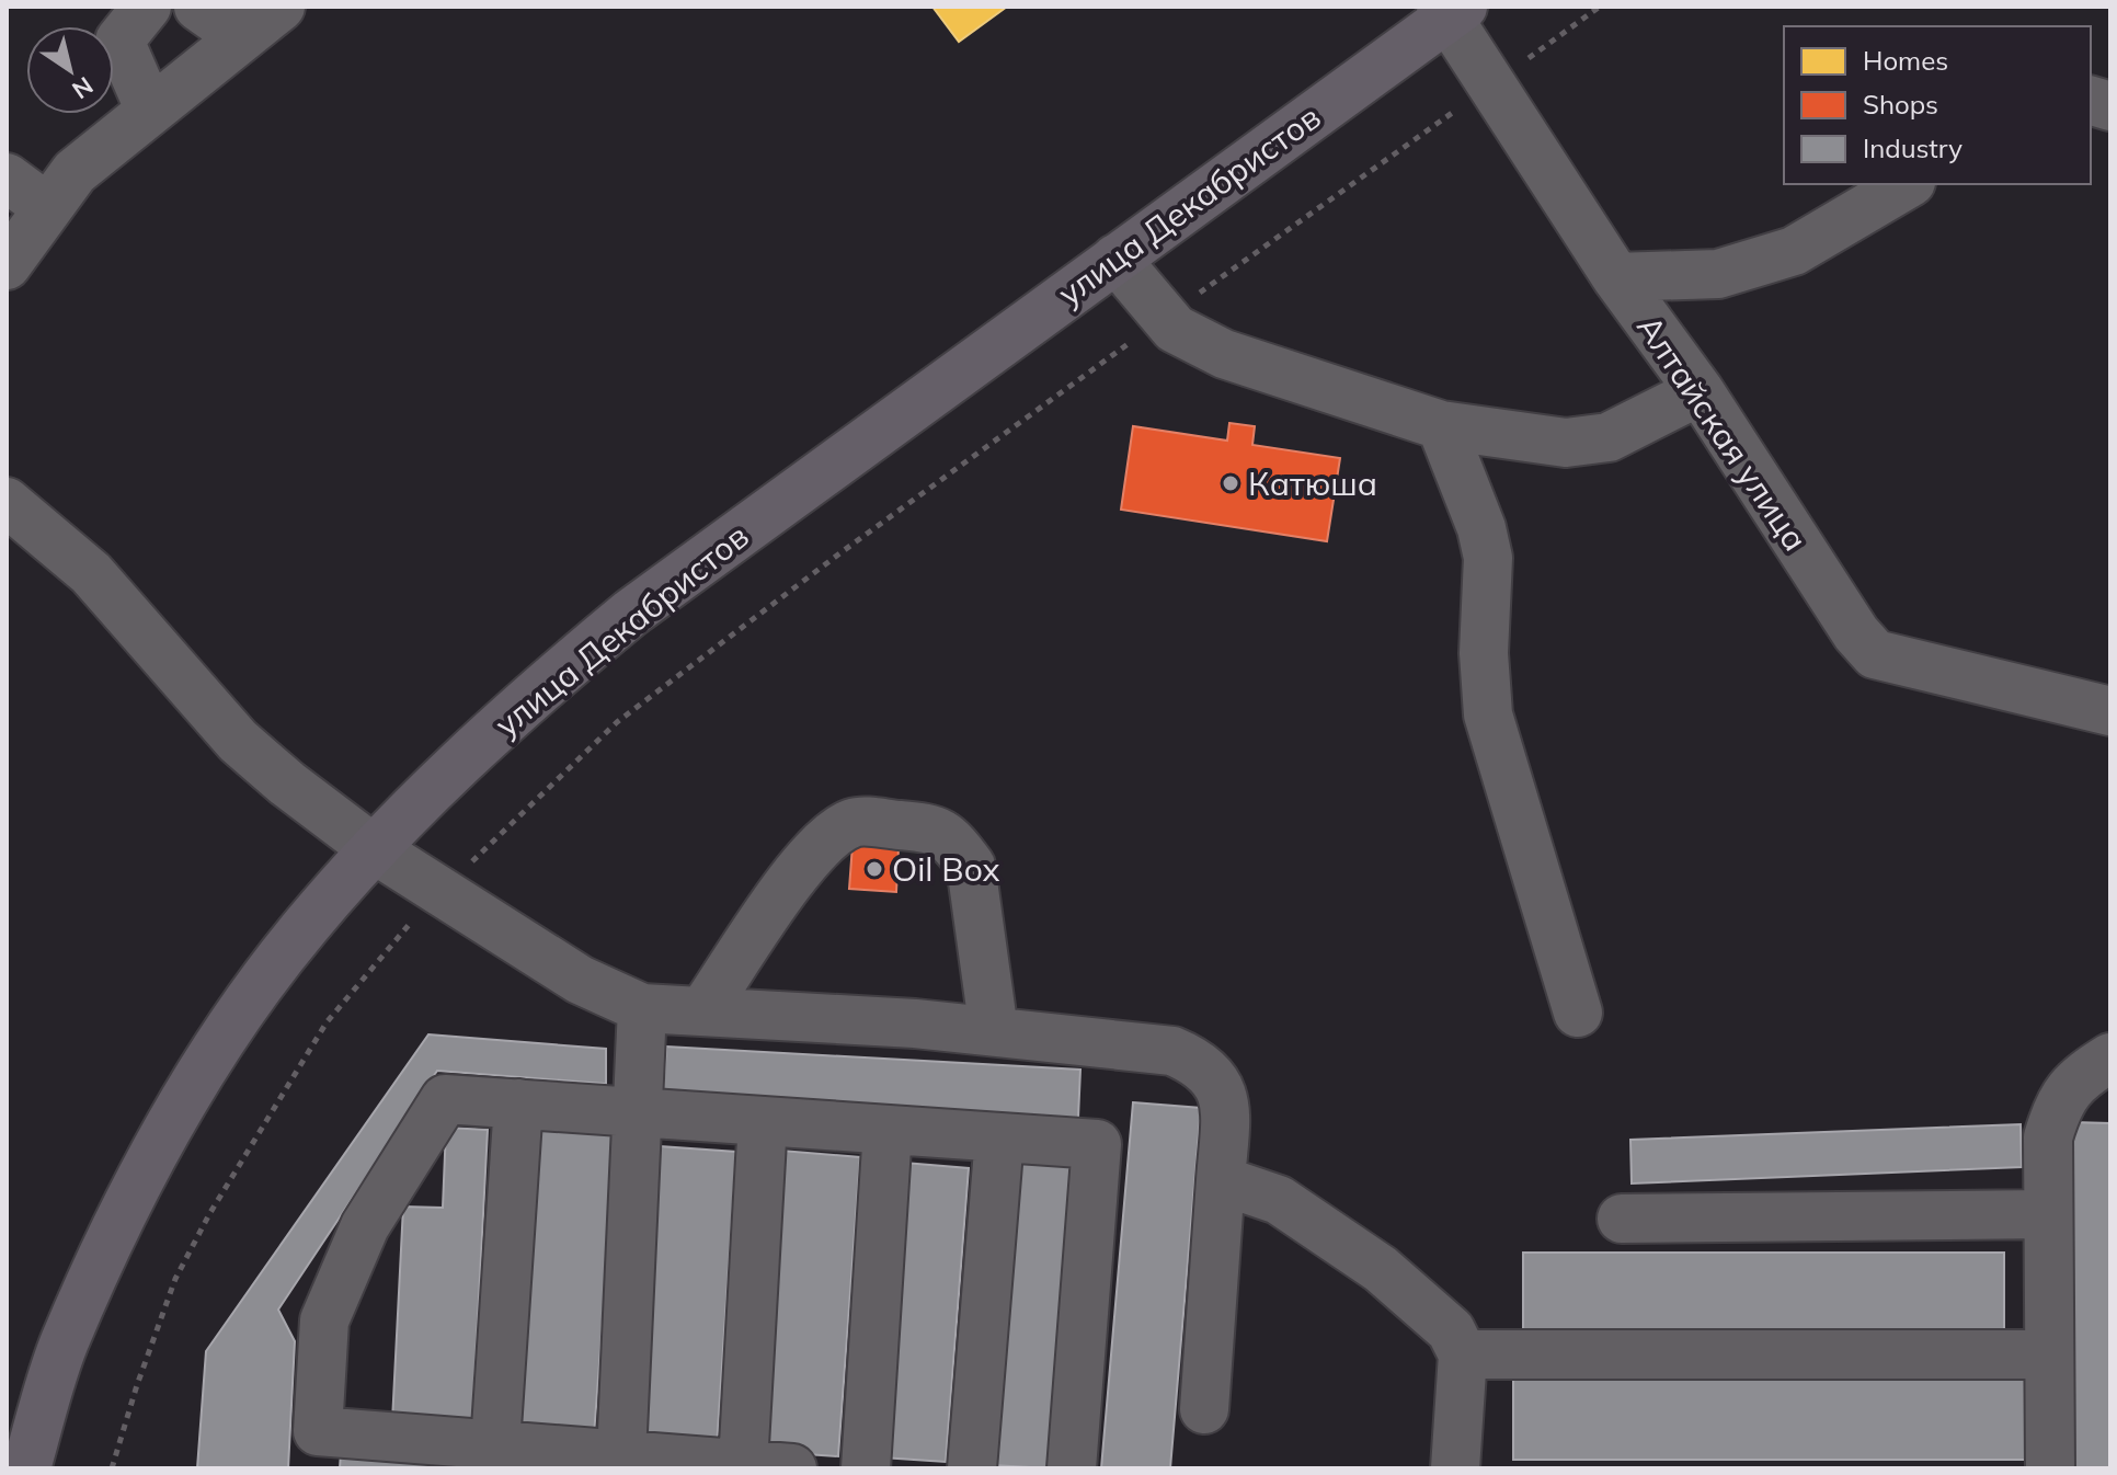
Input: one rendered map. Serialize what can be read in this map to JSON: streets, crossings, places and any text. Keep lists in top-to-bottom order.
{
  "streets": {
    "main road": ["улица Декабристов"],
    "street": ["Алтайская улица"]
  },
  "crossings": [
    ["улица Декабристов", "Алтайская улица"]
  ],
  "places": ["Катюша", "Oil Box"],
  "legend": ["Homes", "Shops", "Industry"],
  "north": "bottom right"
}
